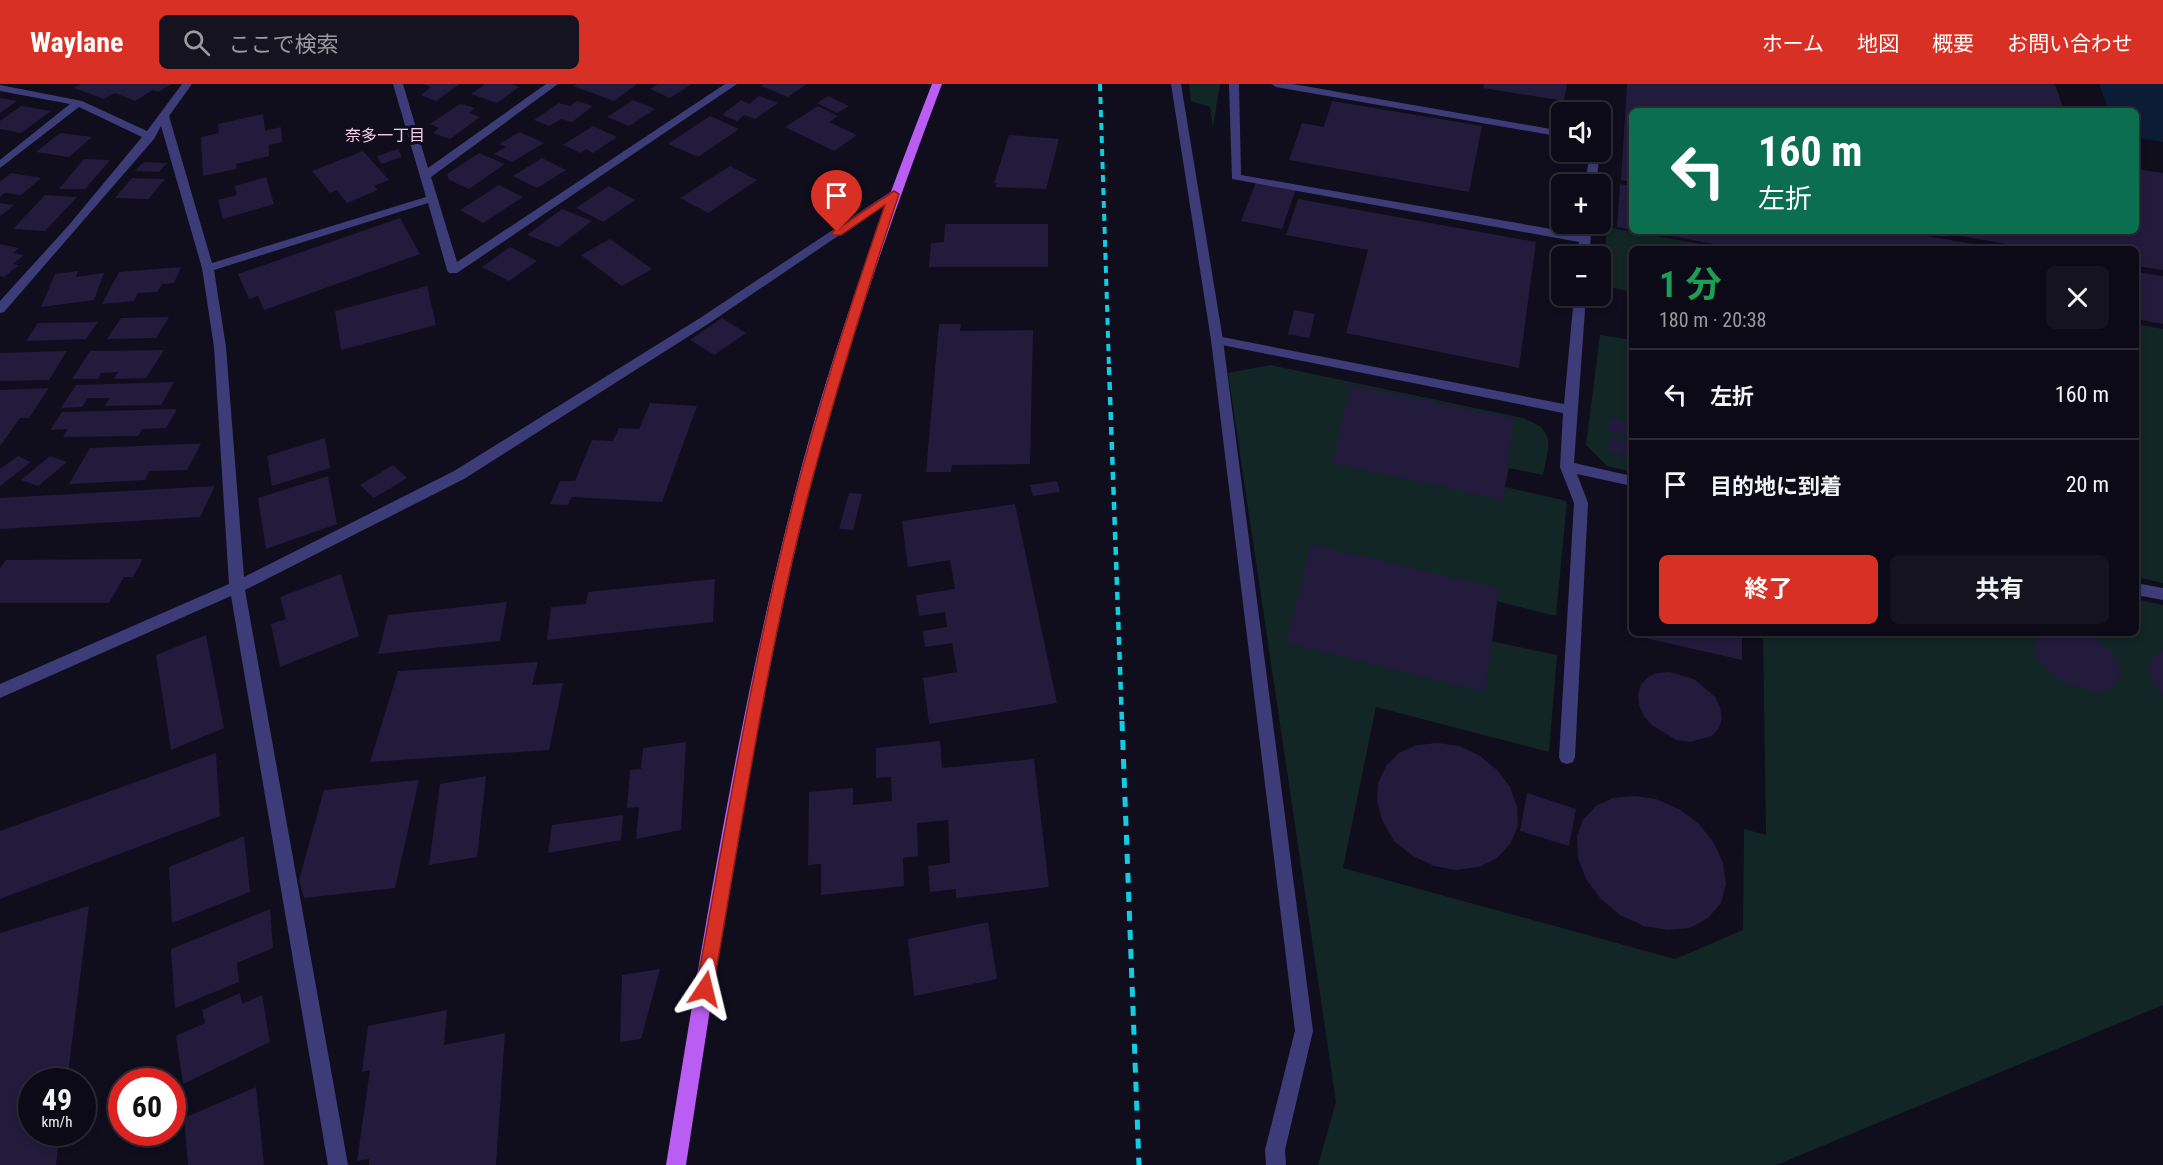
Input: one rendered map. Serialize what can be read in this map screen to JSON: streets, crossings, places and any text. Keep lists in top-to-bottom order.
{
  "districts": ["奈多一丁目"],
  "page": {
    "header": "Waylane",
    "search": "ここで検索",
    "nav": [
      "ホーム",
      "地図",
      "概要",
      "お問い合わせ"
    ],
    "map_buttons": ["+", "−"],
    "turn": ["160 m", "左折"],
    "heading": ["1 分", "180 m · 20:38"],
    "list": [
      {
        "name": "左折",
        "value": "160 m"
      },
      {
        "name": "目的地に到着",
        "value": "20 m"
      }
    ],
    "buttons": ["終了", "共有"],
    "speed": "49 km/h",
    "limit": "60"
  }
}
